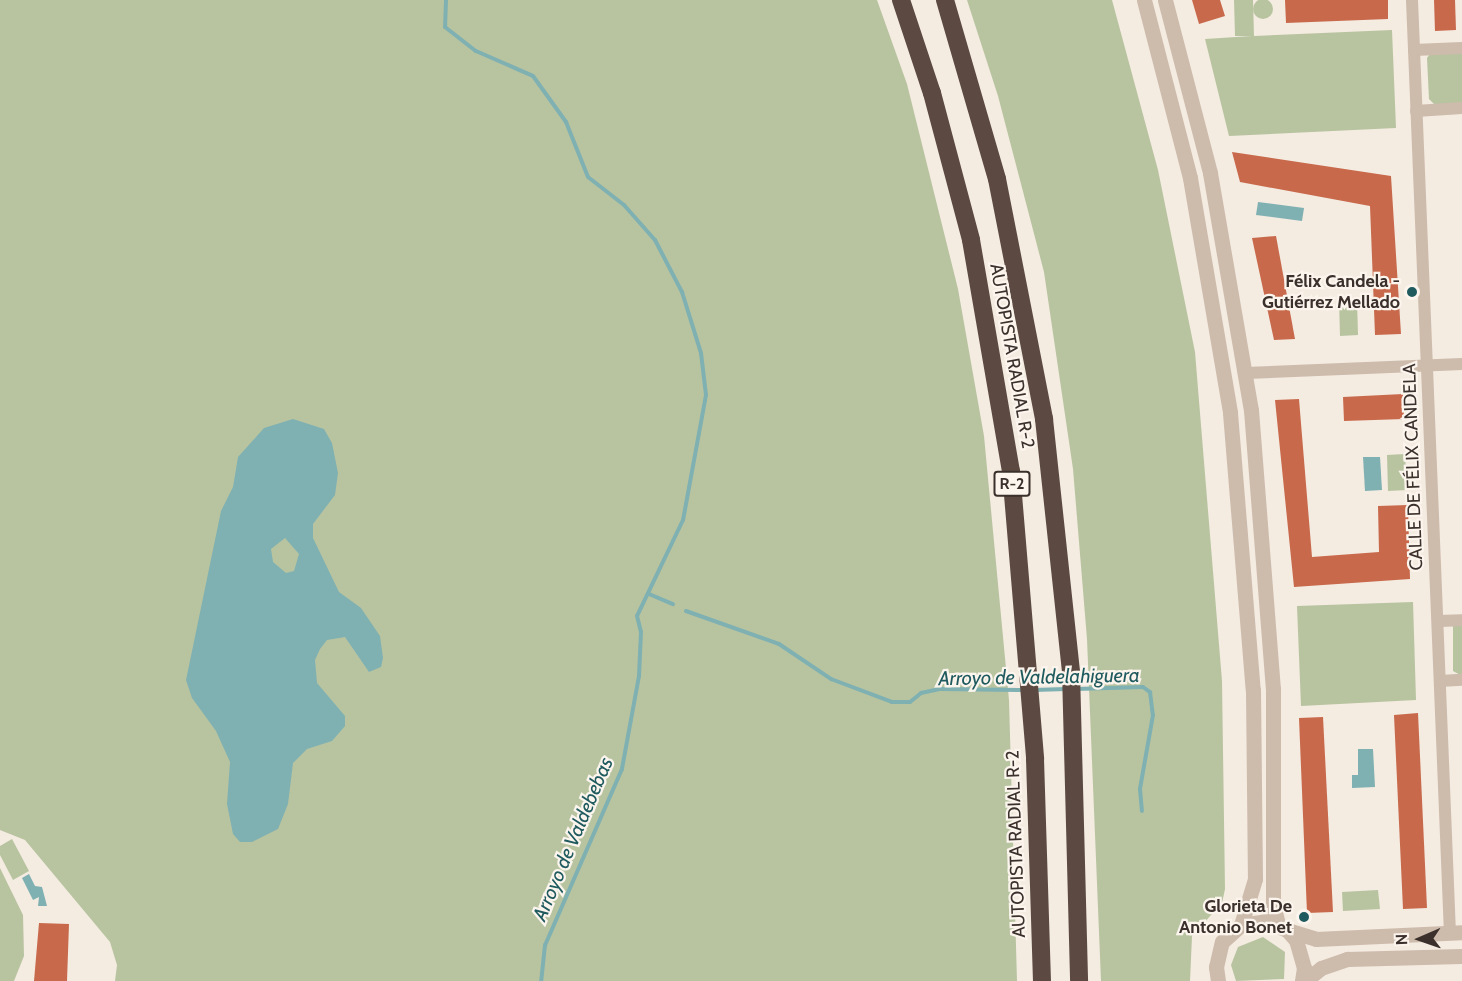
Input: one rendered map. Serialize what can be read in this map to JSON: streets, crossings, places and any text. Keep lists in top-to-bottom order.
{
  "streets": {
    "highway": ["AUTOPISTA RADIAL R-2", "R-2"],
    "street": ["CALLE DE FÉLIX CANDELA"]
  },
  "water": ["Arroyo de Valdelahiguera", "Arroyo de Valdebebas"],
  "places": ["Félix Candela - Gutiérrez Mellado", "Glorieta De Antonio Bonet"],
  "north": "left"
}
